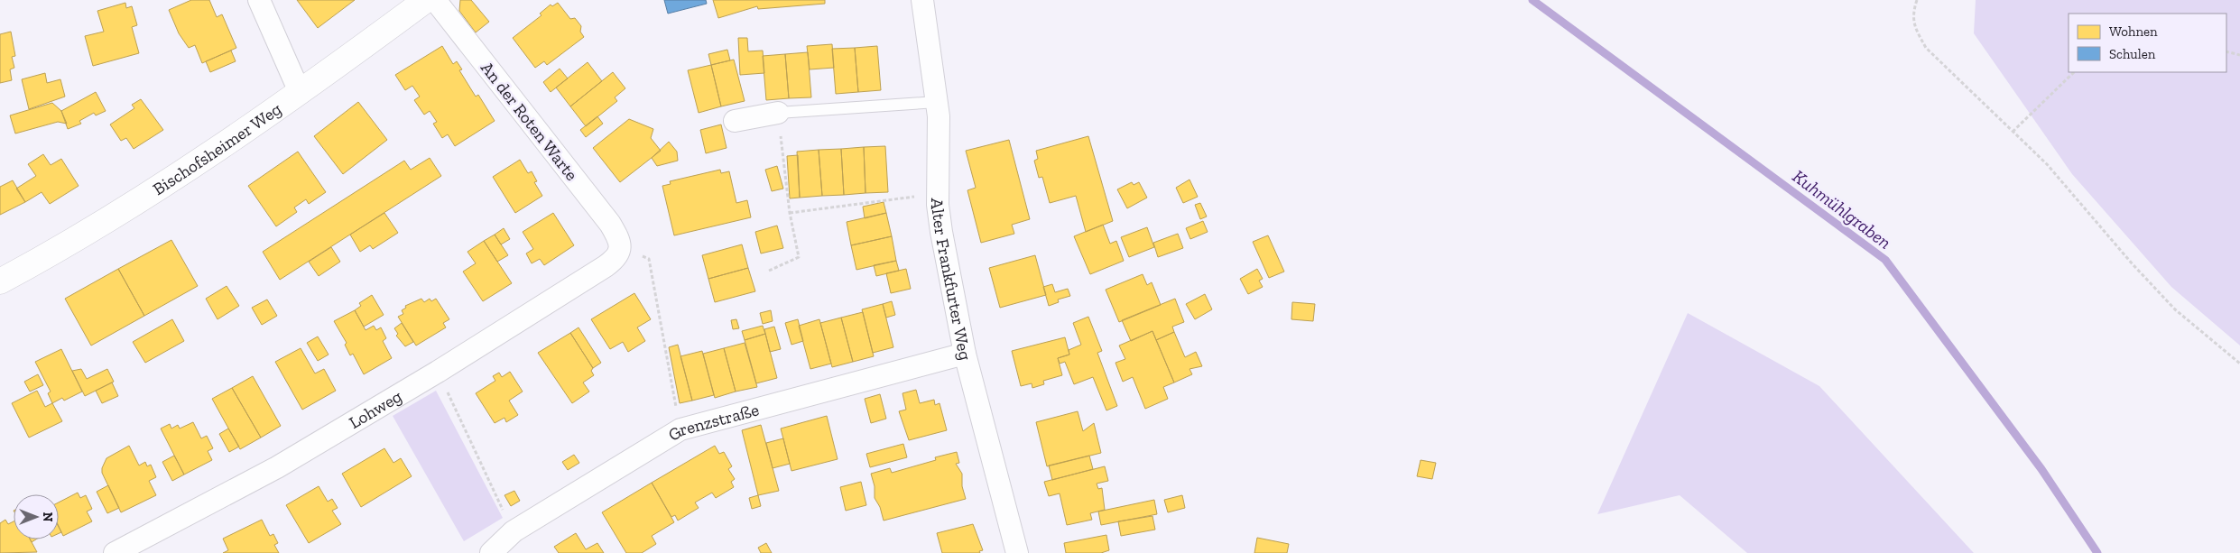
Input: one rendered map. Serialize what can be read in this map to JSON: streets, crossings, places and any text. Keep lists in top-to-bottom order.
{
  "streets": {
    "street": [
      "An der Roten Warte",
      "Bischofsheimer Weg",
      "Alter Frankfurter Weg",
      "Lohweg",
      "Grenzstraße"
    ]
  },
  "crossings": [
    ["An der Roten Warte", "Lohweg"],
    ["Alter Frankfurter Weg", "Grenzstraße"]
  ],
  "water": ["Kuhmühlgraben"],
  "legend": ["Wohnen", "Schulen"],
  "north": "right"
}
